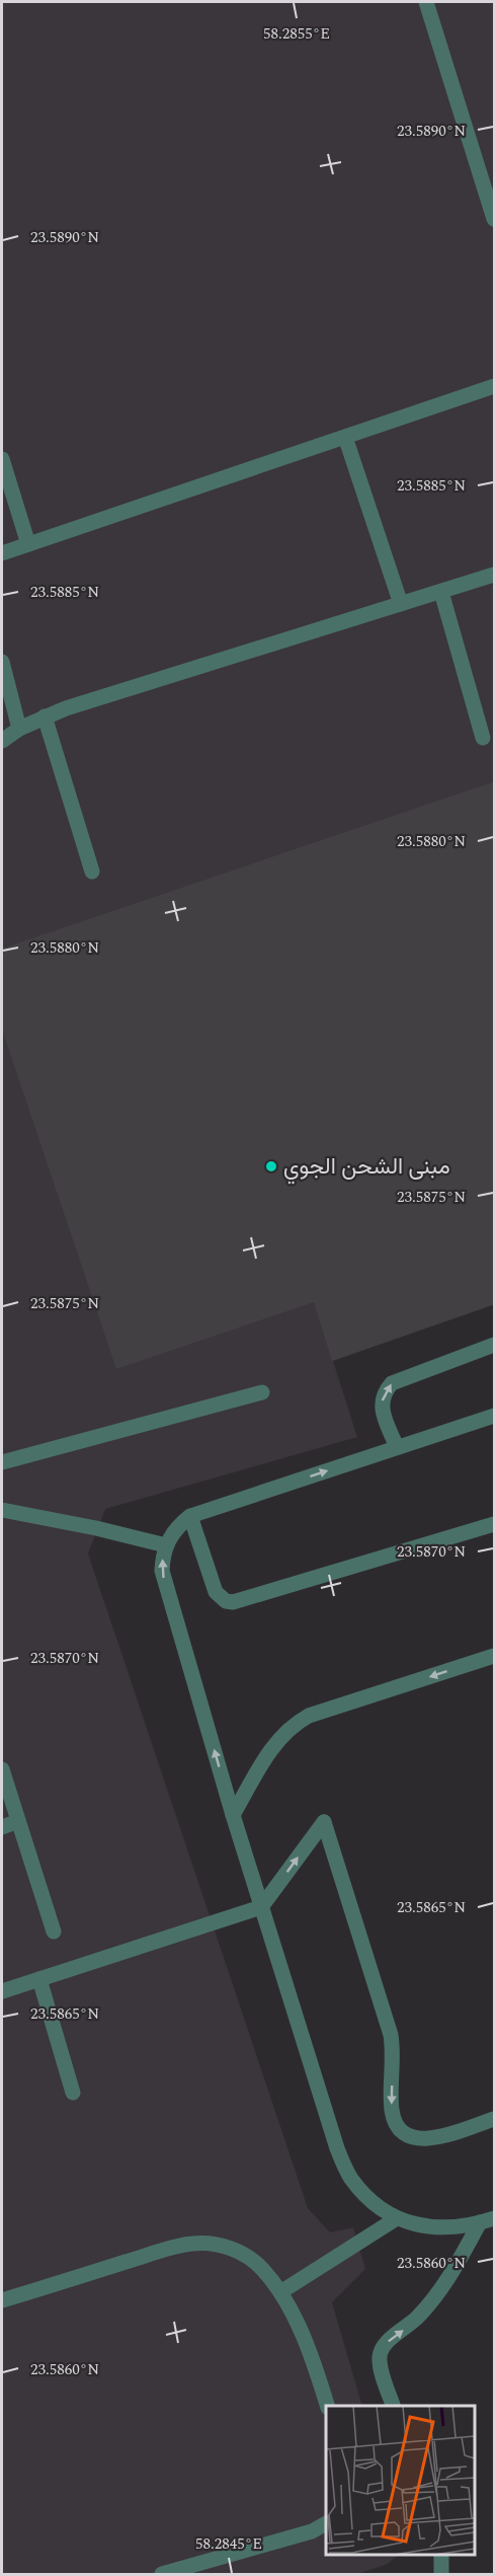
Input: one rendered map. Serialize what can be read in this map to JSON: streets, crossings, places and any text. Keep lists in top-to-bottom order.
{
  "places": ["مبنى الشحن الجوي"],
  "coordinates": [
    "58.2855°E",
    "23.5890°N",
    "23.5885°N",
    "23.5880°N",
    "23.5875°N",
    "23.5870°N",
    "23.5865°N",
    "23.5860°N",
    "58.2845°E"
  ]
}
